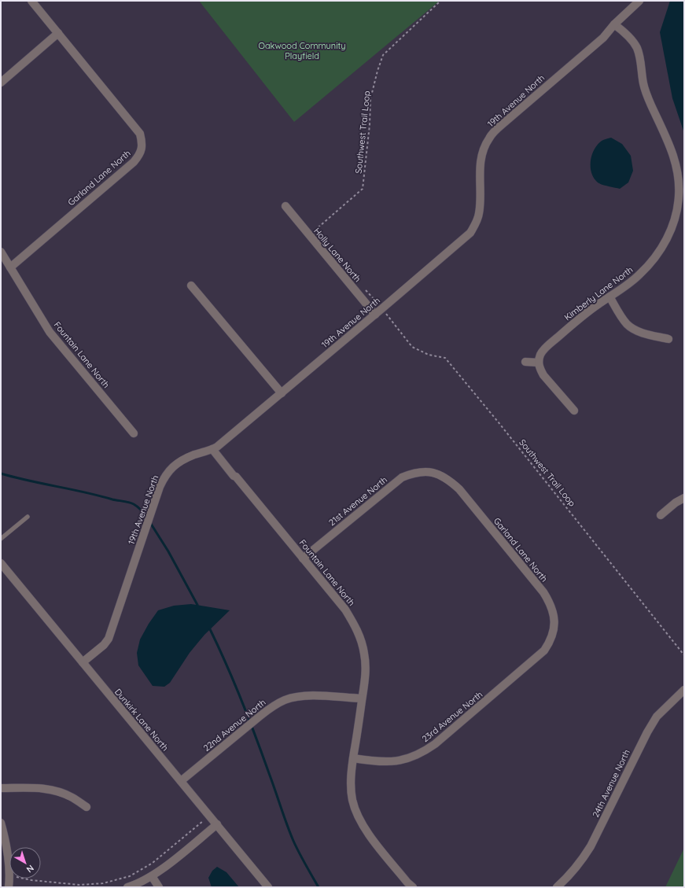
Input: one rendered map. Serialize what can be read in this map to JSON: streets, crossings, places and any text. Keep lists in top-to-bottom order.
{
  "streets": {
    "street": [
      "19th Avenue North",
      "Garland Lane North",
      "Holly Lane North",
      "Kimberly Lane North",
      "Fountain Lane North",
      "21st Avenue North",
      "23rd Avenue North",
      "Dunkirk Lane North",
      "22nd Avenue North",
      "24th Avenue North"
    ],
    "path": ["Southwest Trail Loop"]
  },
  "crossings": [
    ["19th Avenue North", "Holly Lane North"],
    ["19th Avenue North", "Kimberly Lane North"],
    ["19th Avenue North", "Fountain Lane North"],
    ["19th Avenue North", "Dunkirk Lane North"],
    ["Garland Lane North", "Fountain Lane North"],
    ["Garland Lane North", "21st Avenue North"],
    ["Garland Lane North", "23rd Avenue North"],
    ["Fountain Lane North", "21st Avenue North"],
    ["Fountain Lane North", "23rd Avenue North"],
    ["Fountain Lane North", "22nd Avenue North"],
    ["Dunkirk Lane North", "22nd Avenue North"]
  ],
  "parks": ["Oakwood Community Playfield"],
  "north": "bottom right"
}
